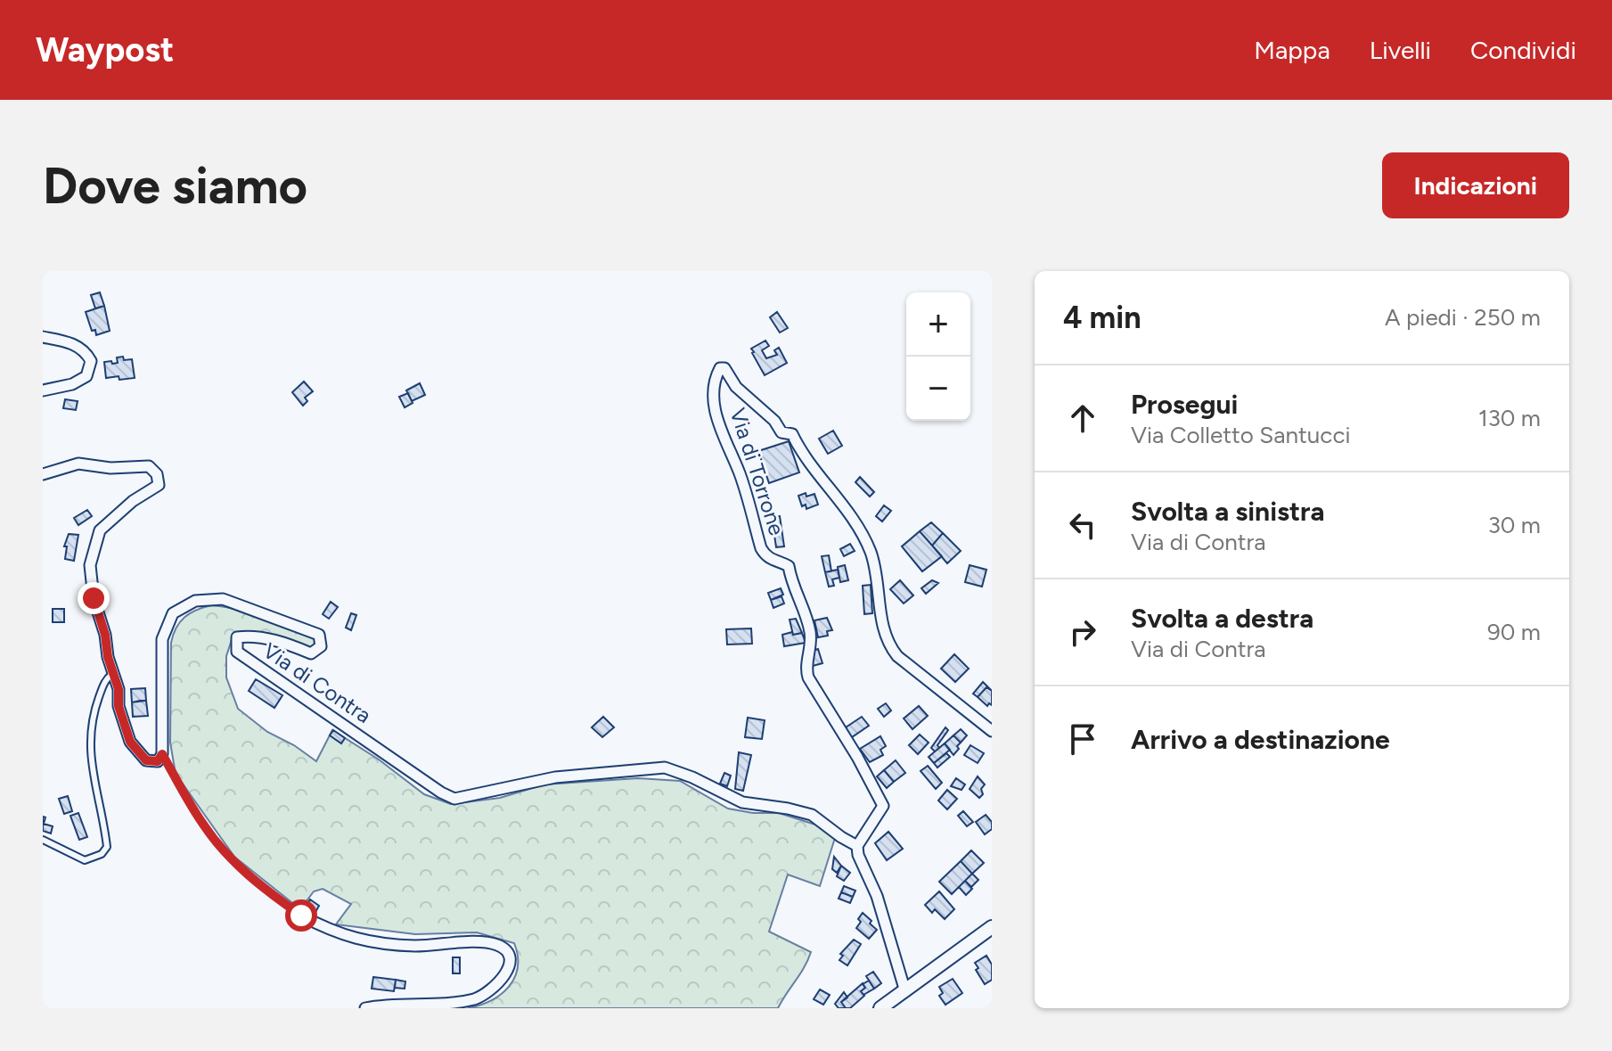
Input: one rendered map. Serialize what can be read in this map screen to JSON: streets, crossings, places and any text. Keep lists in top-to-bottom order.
{
  "streets": {
    "street": ["Via di Torrone", "Via di Contra"]
  },
  "crossings": [
    ["Via di Torrone", "Via di Contra"]
  ],
  "page": {
    "header": "Waypost",
    "nav": ["Mappa", "Livelli", "Condividi"],
    "buttons": "Indicazioni",
    "title": "Dove siamo",
    "heading": ["4 min", "A piedi · 250 m"],
    "map_buttons": ["+", "−"],
    "list": [
      ["Prosegui", "Via Colletto Santucci", "130 m"],
      ["Svolta a sinistra", "Via di Contra", "30 m"],
      ["Svolta a destra", "Via di Contra", "90 m"],
      "Arrivo a destinazione"
    ]
  }
}
